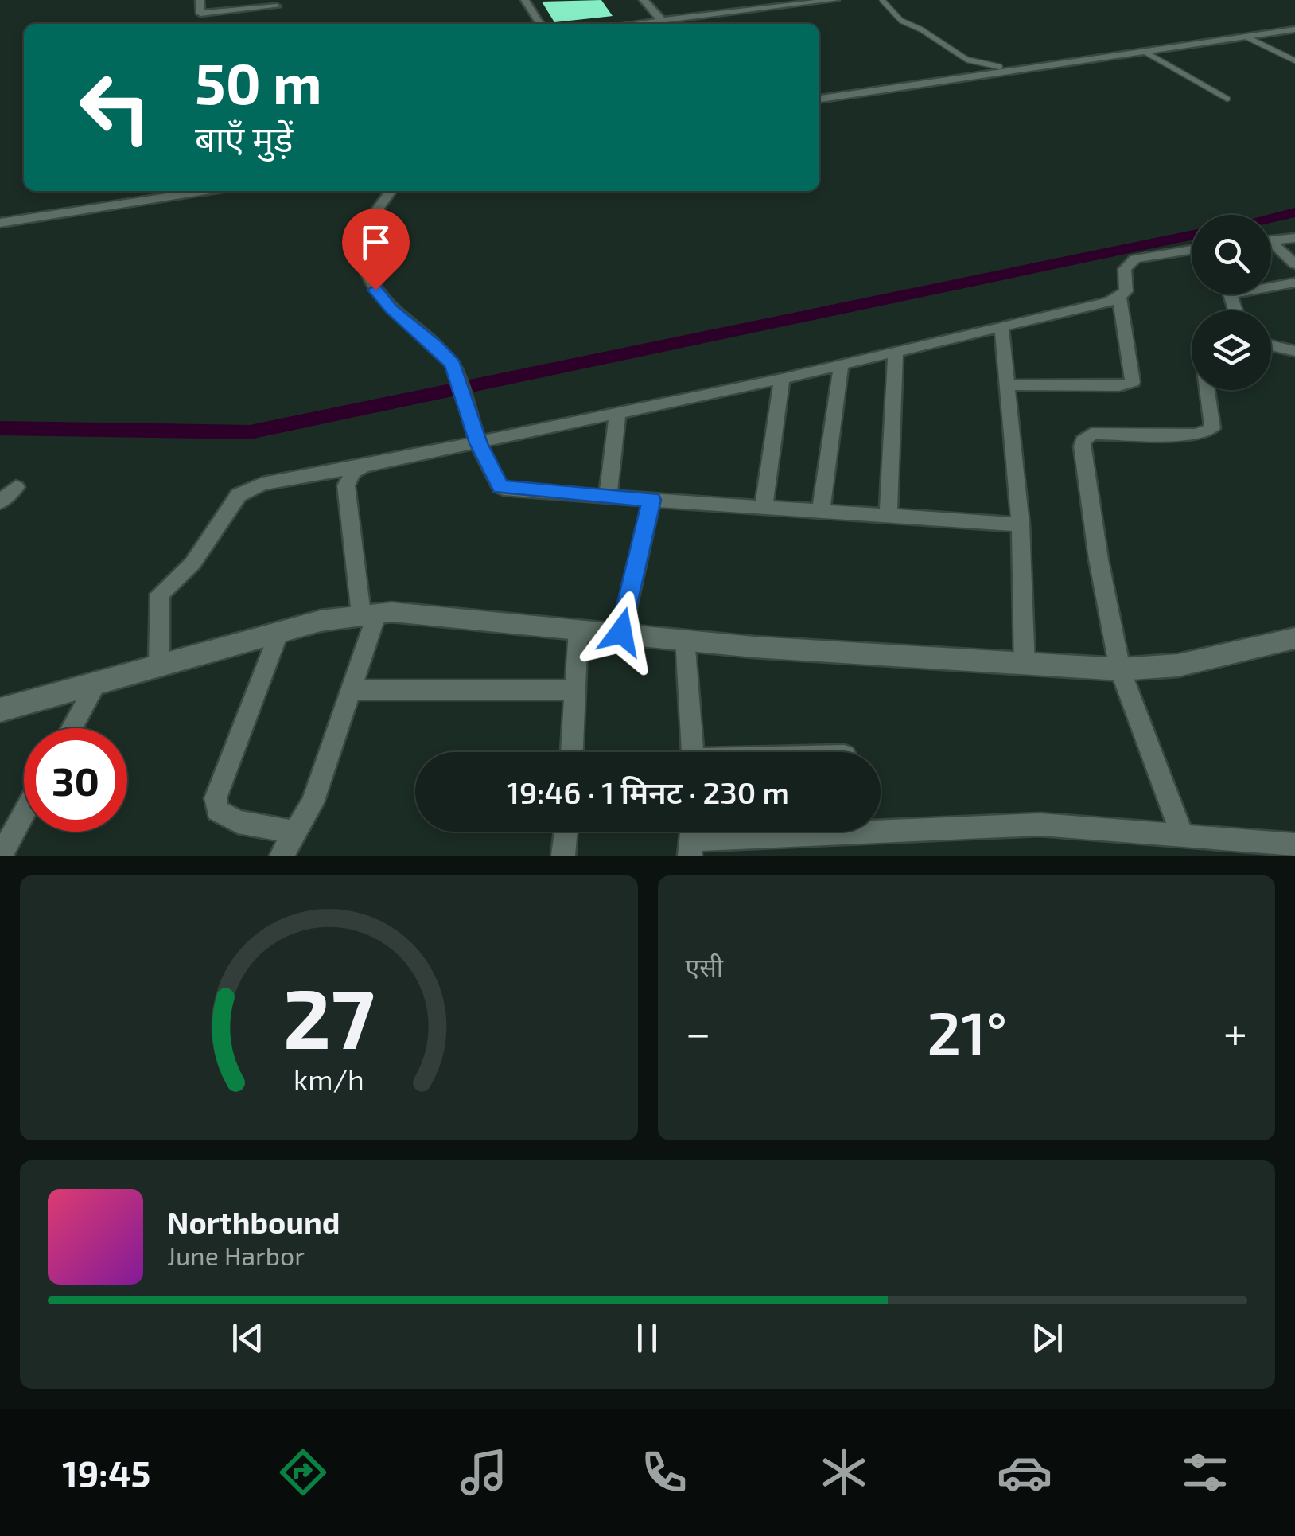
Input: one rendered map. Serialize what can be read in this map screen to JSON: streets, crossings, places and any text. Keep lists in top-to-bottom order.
{
  "page": {
    "turn": ["50 m", "बाएँ मुड़ें"],
    "limit": "30",
    "trip": "19:46 · 1 मिनट · 230 m",
    "tile": "एसी",
    "heat": ["−", "21°", "+"],
    "song": ["Northbound", "June Harbor"],
    "tabs": "19:45",
    "gauge": ["27", "km/h"]
  }
}
